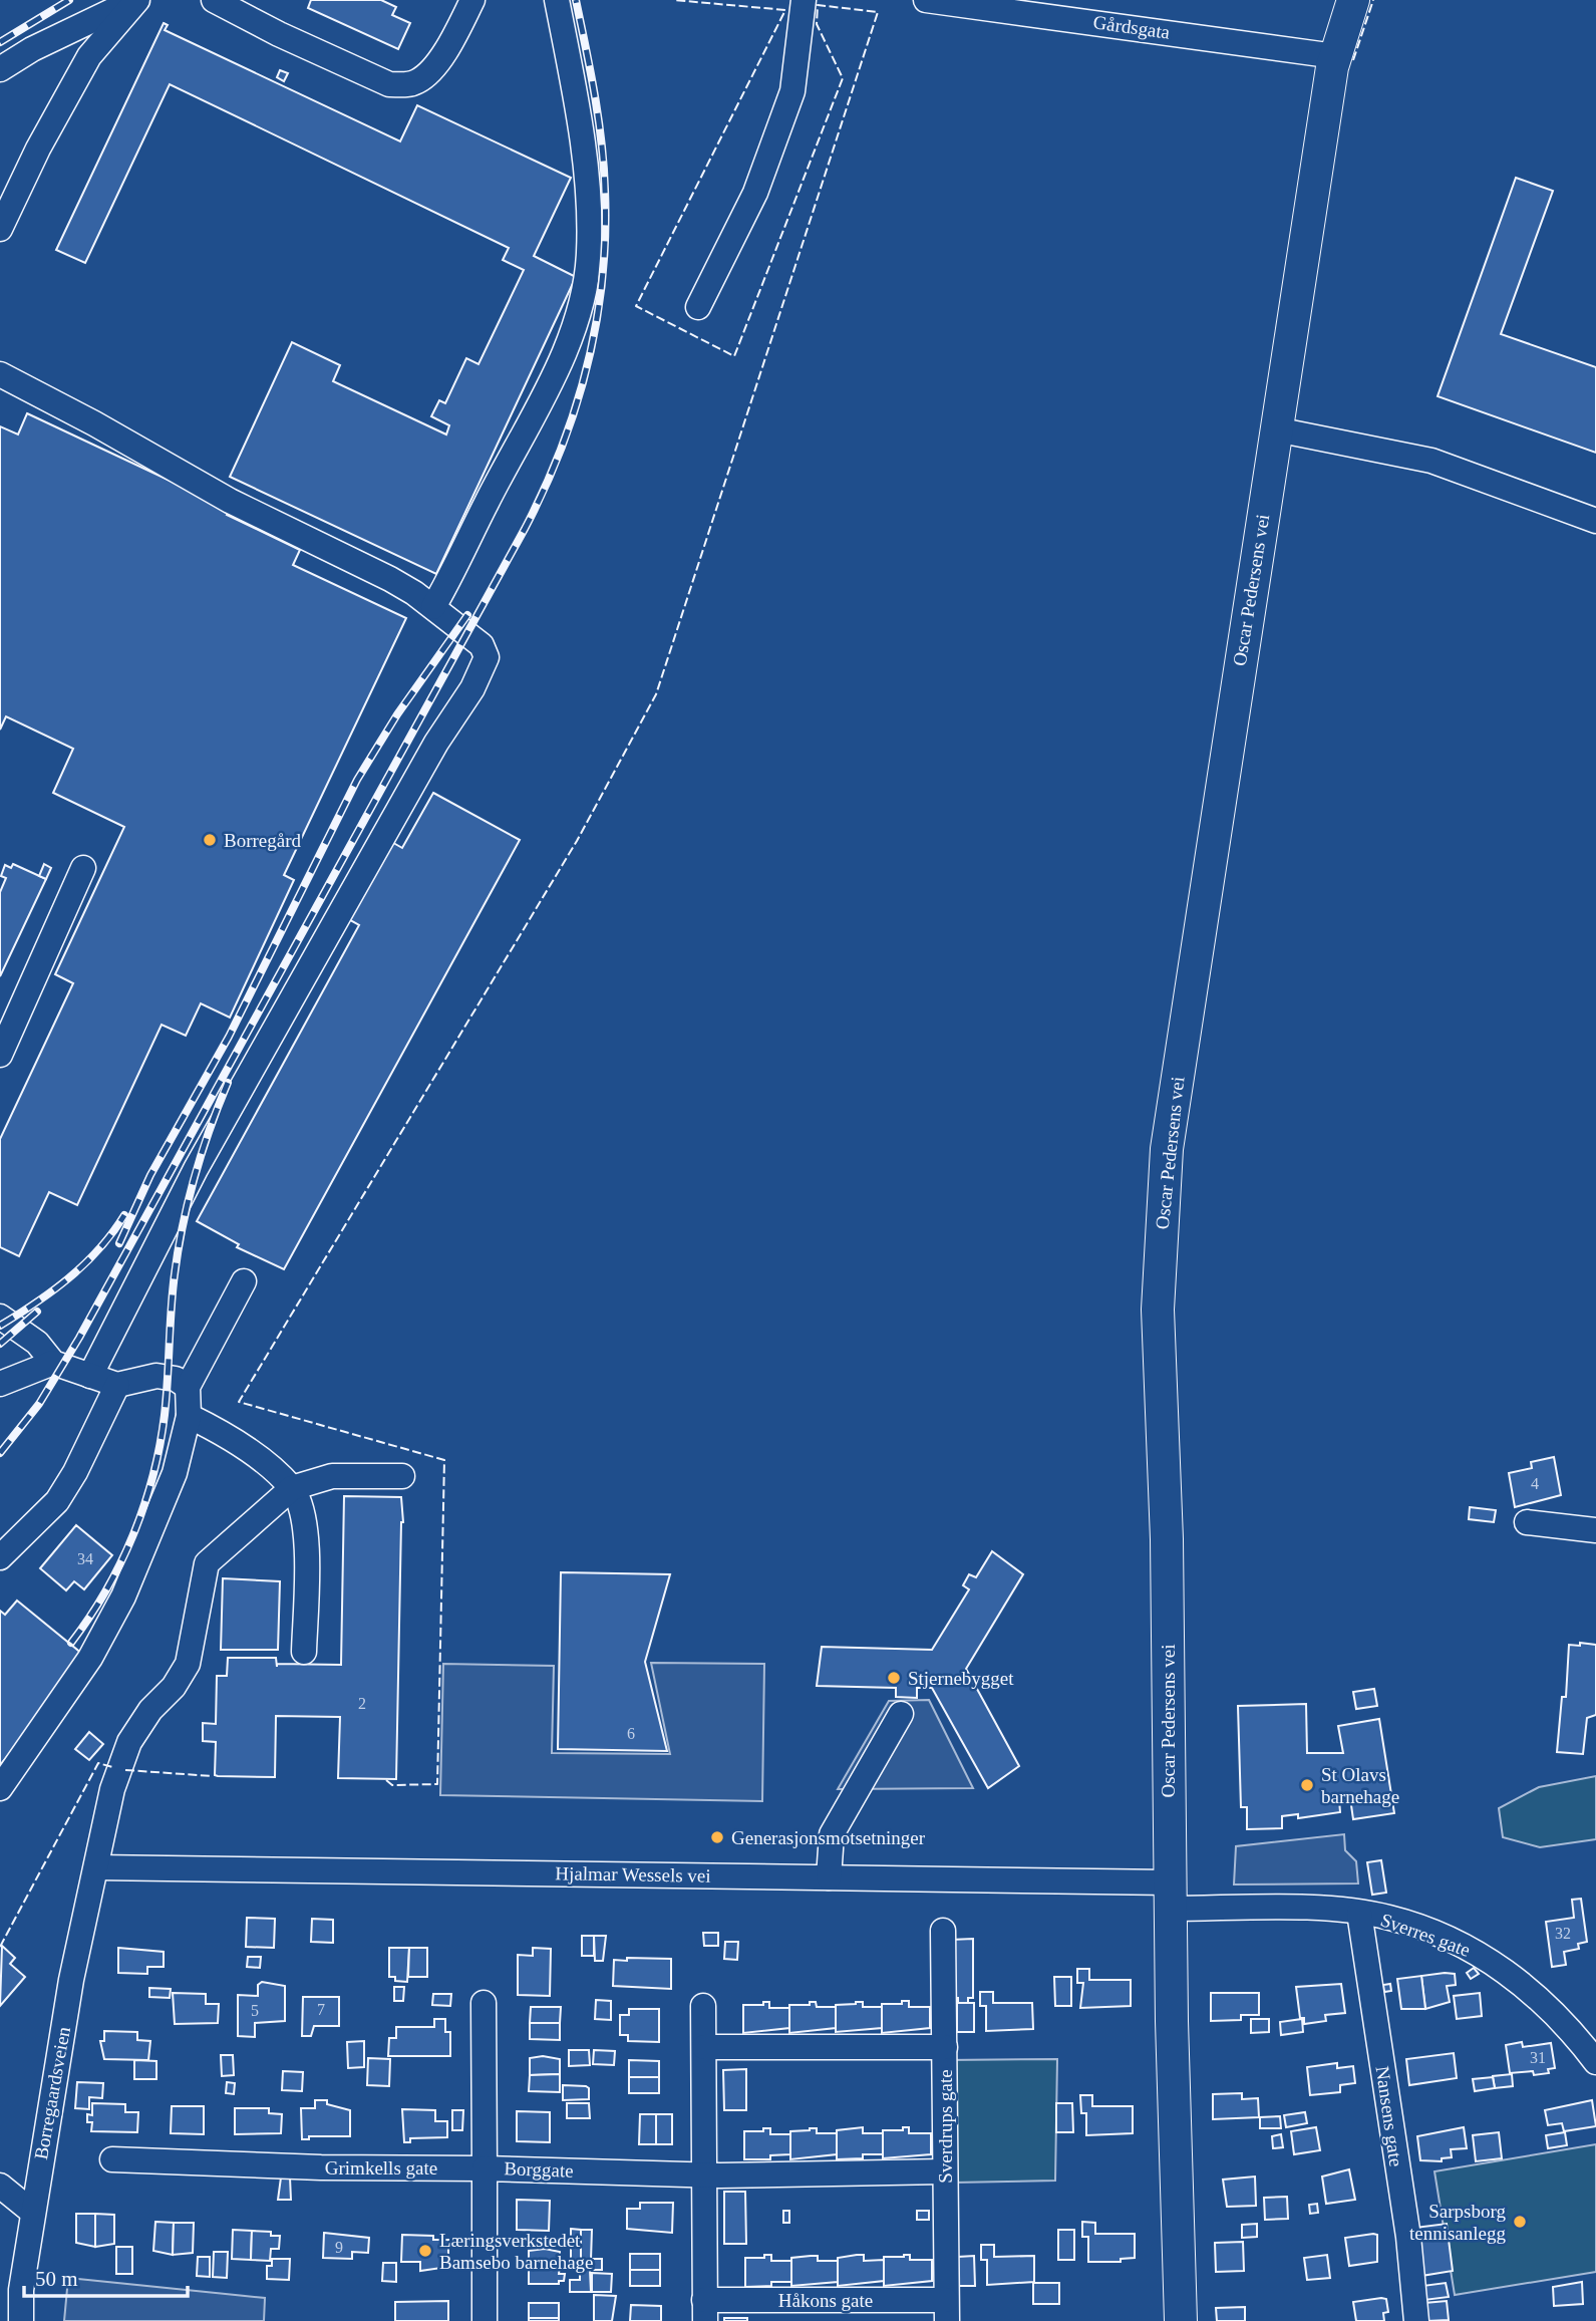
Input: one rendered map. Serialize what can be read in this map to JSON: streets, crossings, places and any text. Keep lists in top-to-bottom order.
{
  "streets": {
    "main road": ["Oscar Pedersens vei"],
    "street": [
      "Gårdsgata",
      "Hjalmar Wessels vei",
      "Sverres gate",
      "Borregaardsveien",
      "Nansens gate",
      "Sverdrups gate",
      "Grimkells gate",
      "Borggate",
      "Håkons gate"
    ]
  },
  "crossings": [
    ["Gårdsgata", "Oscar Pedersens vei"],
    ["Oscar Pedersens vei", "Hjalmar Wessels vei"],
    ["Oscar Pedersens vei", "Sverres gate"],
    ["Hjalmar Wessels vei", "Sverres gate"],
    ["Hjalmar Wessels vei", "Borregaardsveien"],
    ["Sverres gate", "Nansens gate"],
    ["Sverdrups gate", "Håkons gate"],
    ["Grimkells gate", "Borggate"],
    ["Borggate", "Håkons gate"]
  ],
  "places": [
    "Borregård",
    "Stjernebygget",
    "St Olavs barnehage",
    "Generasjonsmotsetninger",
    "Sarpsborg tennisanlegg",
    "Læringsverkstedet Bamsebo barnehage"
  ],
  "house_numbers": [
    "4",
    "34",
    "2",
    "6",
    "32",
    "7",
    "5",
    "31",
    "9"
  ],
  "scale_bar": "50 m"
}
